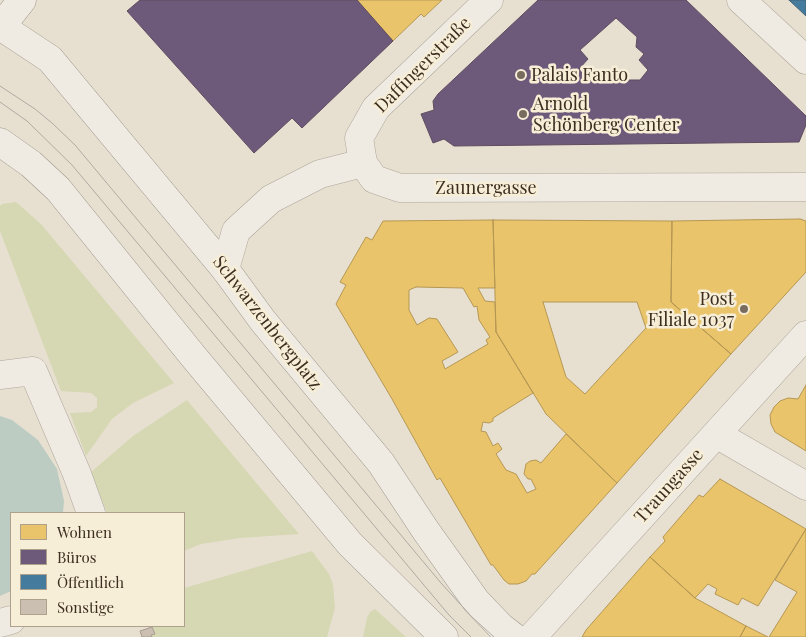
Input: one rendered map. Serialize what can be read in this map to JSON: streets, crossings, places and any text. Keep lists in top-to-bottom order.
{
  "streets": {
    "street": [
      "Daffingerstraße",
      "Zaunergasse",
      "Schwarzenbergplatz",
      "Traungasse"
    ]
  },
  "crossings": [
    ["Daffingerstraße", "Zaunergasse"]
  ],
  "places": ["Palais Fanto", "Arnold Schönberg Center", "Post Filiale 1037"],
  "legend": [
    "Wohnen",
    "Büros",
    "Öffentlich",
    "Sonstige"
  ]
}
